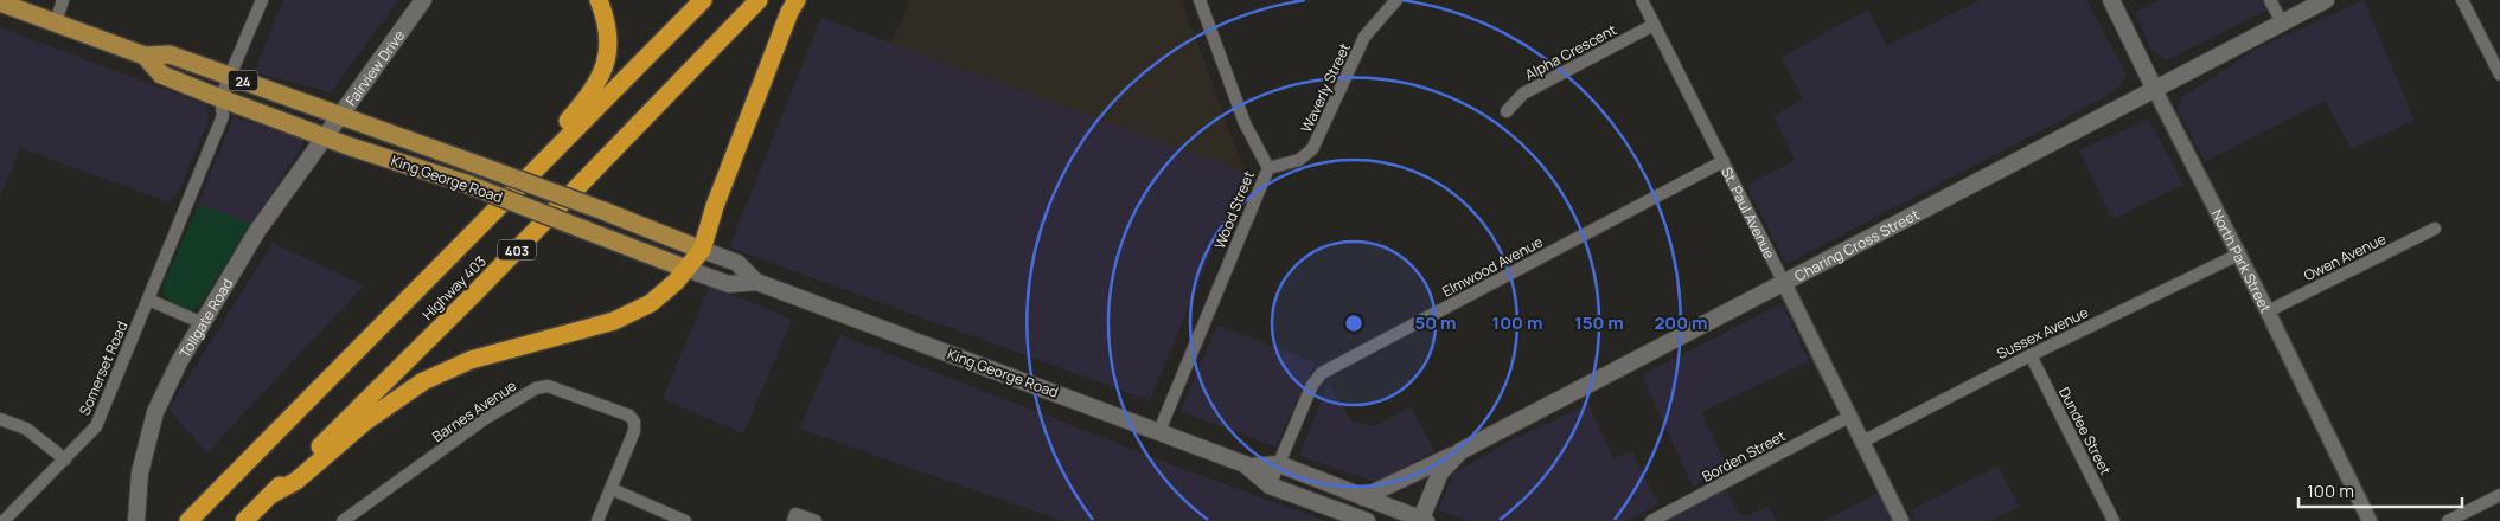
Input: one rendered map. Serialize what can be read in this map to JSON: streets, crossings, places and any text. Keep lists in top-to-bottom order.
{
  "streets": {
    "highway": ["403", "Highway 403"],
    "main road": [
      "Fairview Drive",
      "24",
      "King George Road",
      "Charing Cross Street",
      "North Park Street",
      "Tollgate Road"
    ],
    "street": [
      "Alpha Crescent",
      "Waverly Street",
      "Wood Street",
      "St. Paul Avenue",
      "Owen Avenue",
      "Elmwood Avenue",
      "Sussex Avenue",
      "Somerset Road",
      "Barnes Avenue",
      "Dundee Street",
      "Borden Street"
    ]
  },
  "crossings": [
    ["Alpha Crescent", "St. Paul Avenue"],
    ["Fairview Drive", "King George Road"],
    ["Fairview Drive", "Tollgate Road"],
    ["Waverly Street", "Wood Street"],
    ["King George Road", "Wood Street"],
    ["King George Road", "Charing Cross Street"],
    ["King George Road", "Elmwood Avenue"],
    ["King George Road", "Tollgate Road"],
    ["King George Road", "Somerset Road"],
    ["St. Paul Avenue", "Charing Cross Street"],
    ["St. Paul Avenue", "Elmwood Avenue"],
    ["St. Paul Avenue", "Sussex Avenue"],
    ["St. Paul Avenue", "Borden Street"],
    ["Charing Cross Street", "North Park Street"],
    ["Owen Avenue", "North Park Street"],
    ["North Park Street", "Sussex Avenue"],
    ["Sussex Avenue", "Dundee Street"]
  ],
  "scale_bar": "100 m",
  "rings": [
    "50 m",
    "100 m",
    "150 m",
    "200 m"
  ]
}
